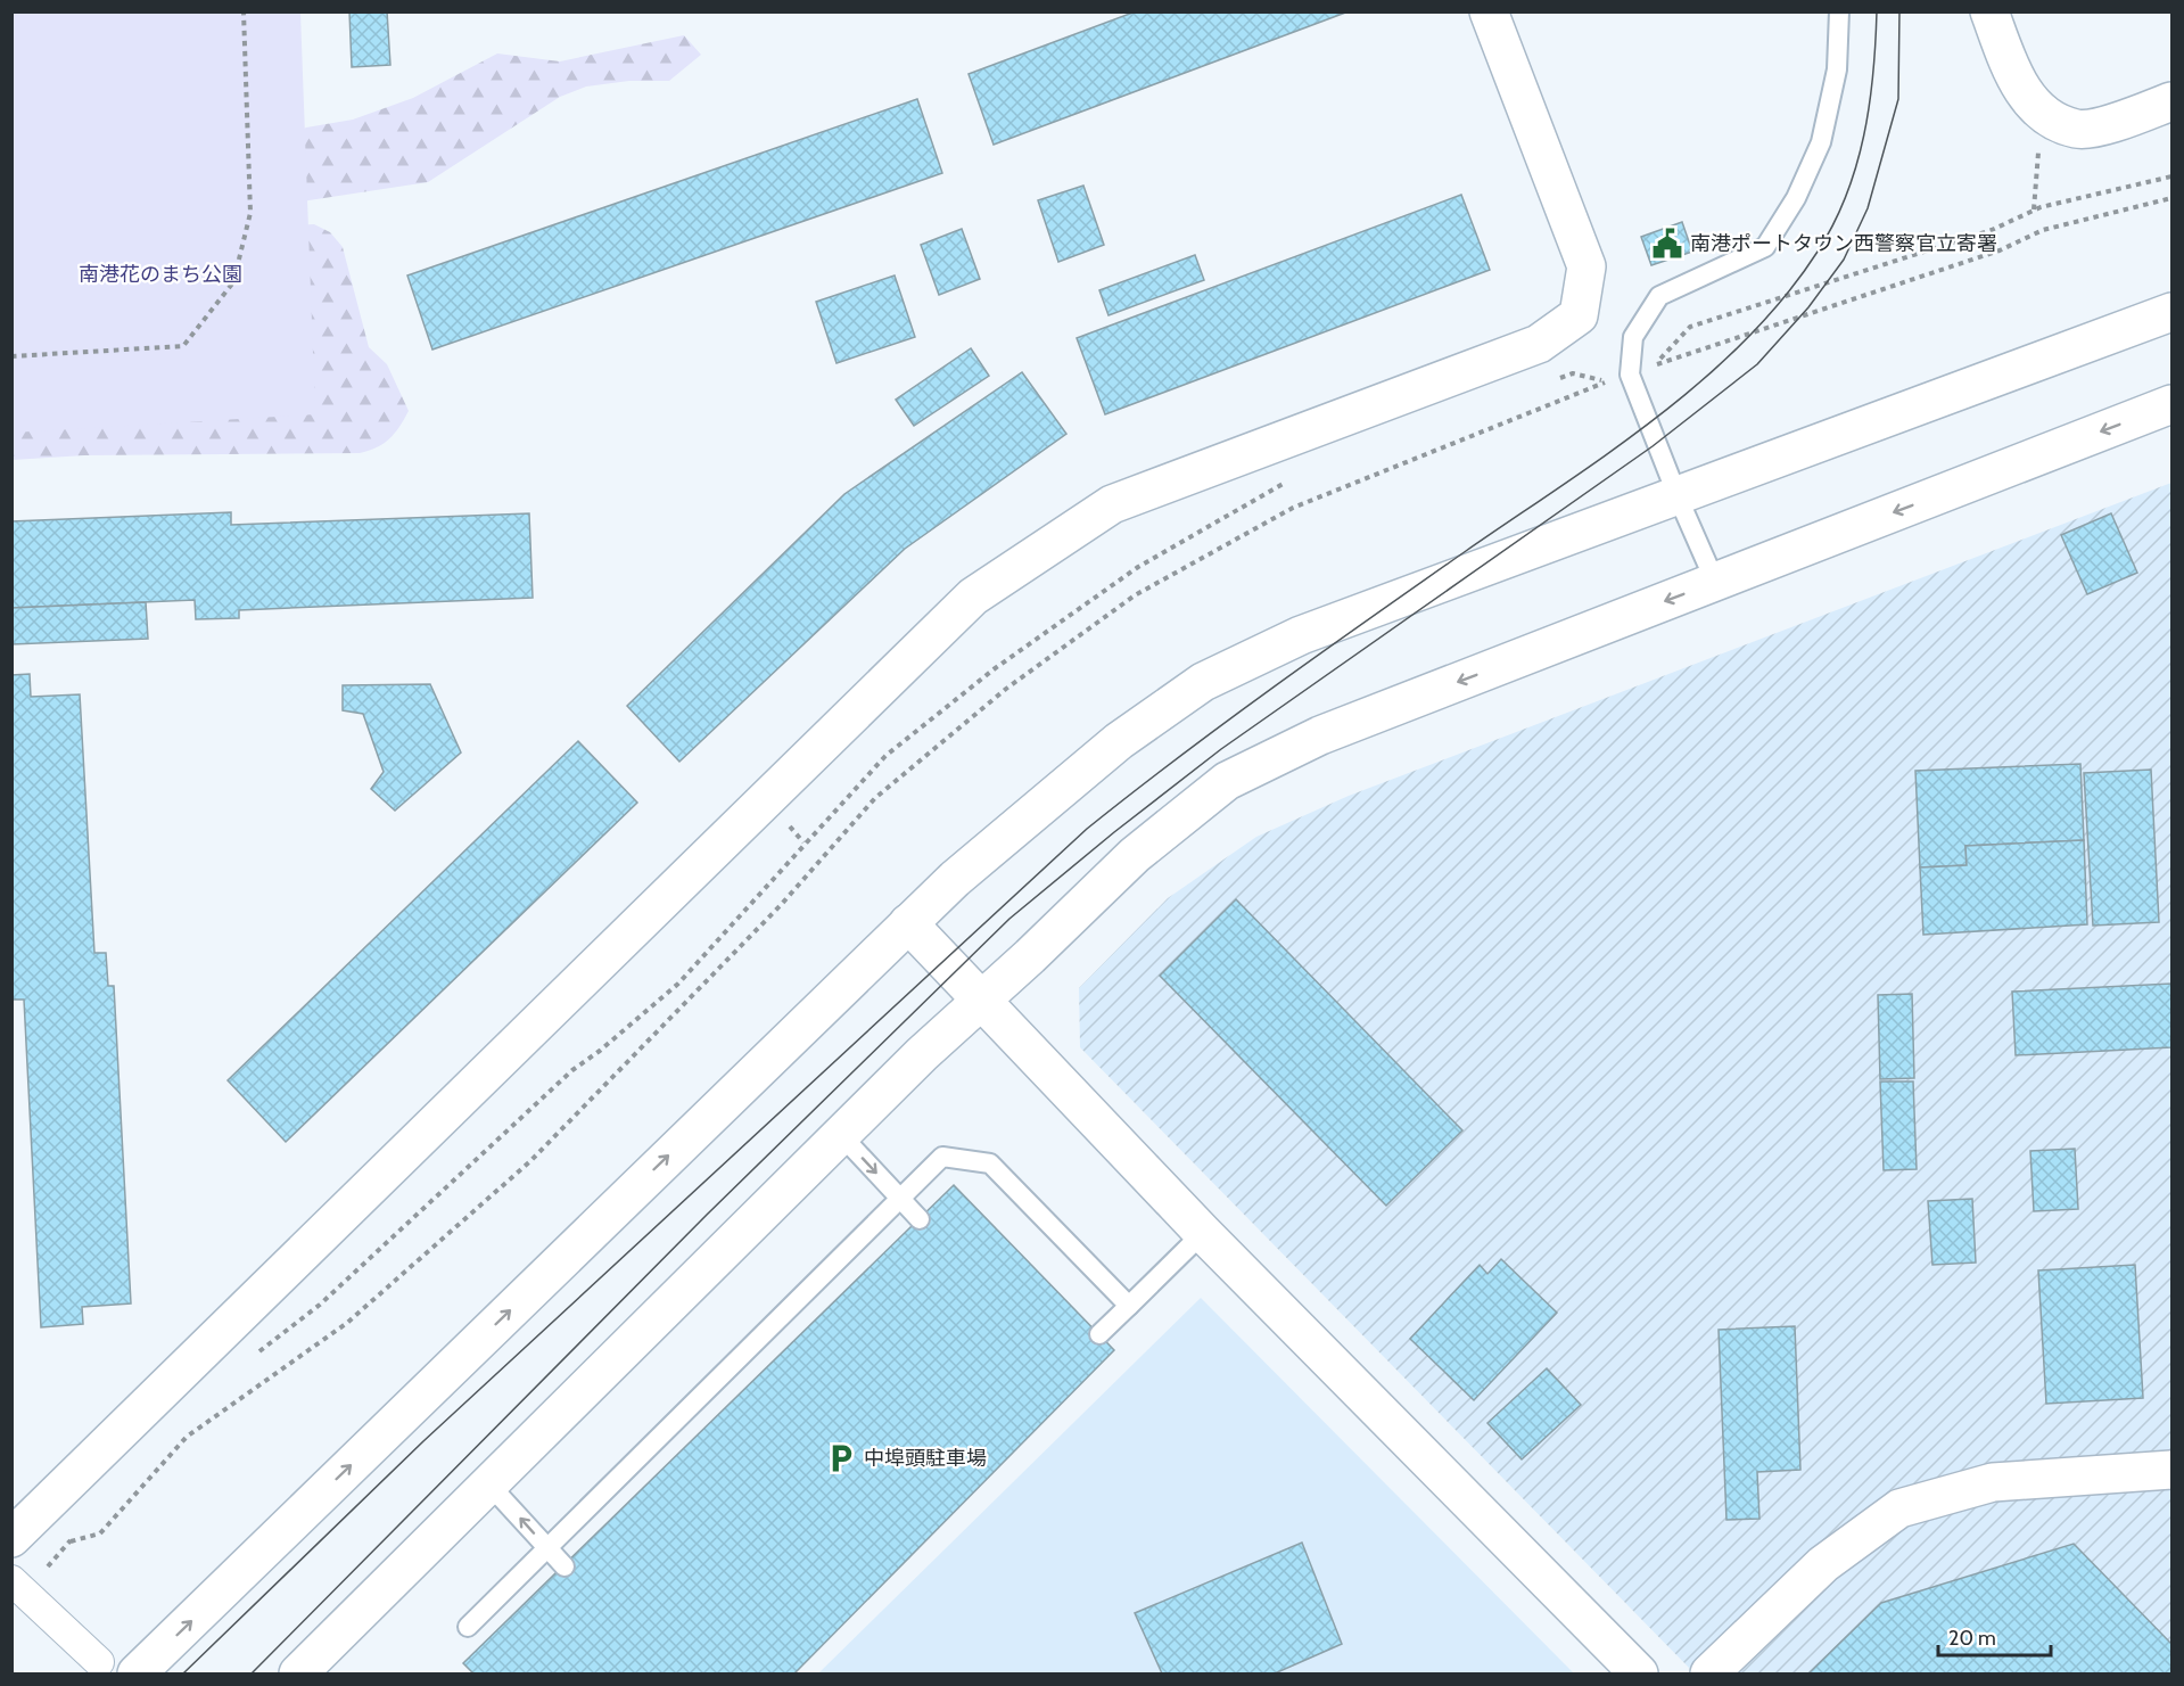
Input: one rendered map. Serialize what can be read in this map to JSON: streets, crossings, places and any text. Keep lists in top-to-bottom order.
{
  "parks": ["南港花のまち公園"],
  "places": {
    "public building": ["南港ポートタウン西警察官立寄署"],
    "parking": ["中埠頭駐車場"]
  },
  "scale_bar": "20 m"
}
